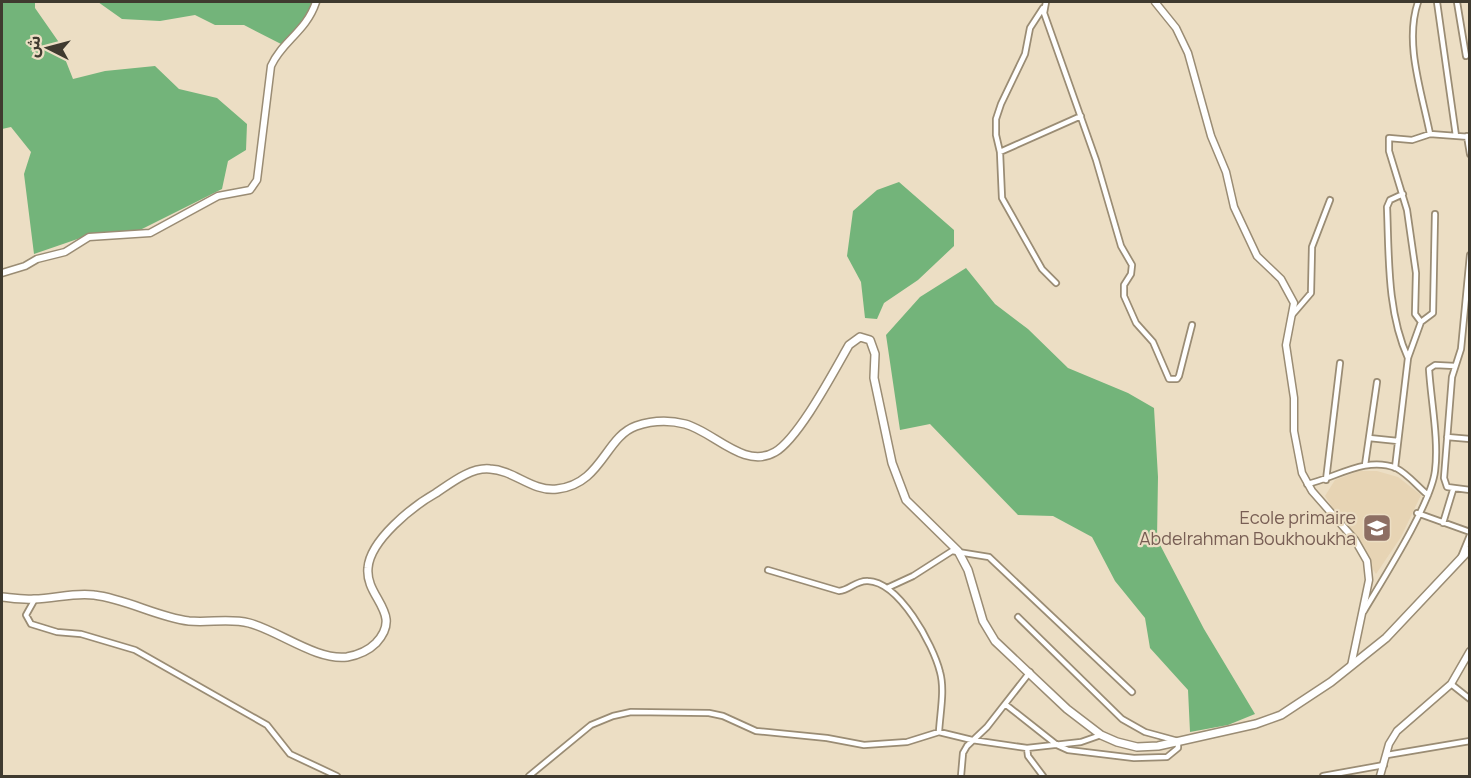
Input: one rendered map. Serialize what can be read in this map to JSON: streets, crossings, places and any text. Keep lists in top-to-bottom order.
{
  "places": {
    "school or university": ["Ecole primaire Abdelrahman Boukhoukha"]
  },
  "north": "left"
}
